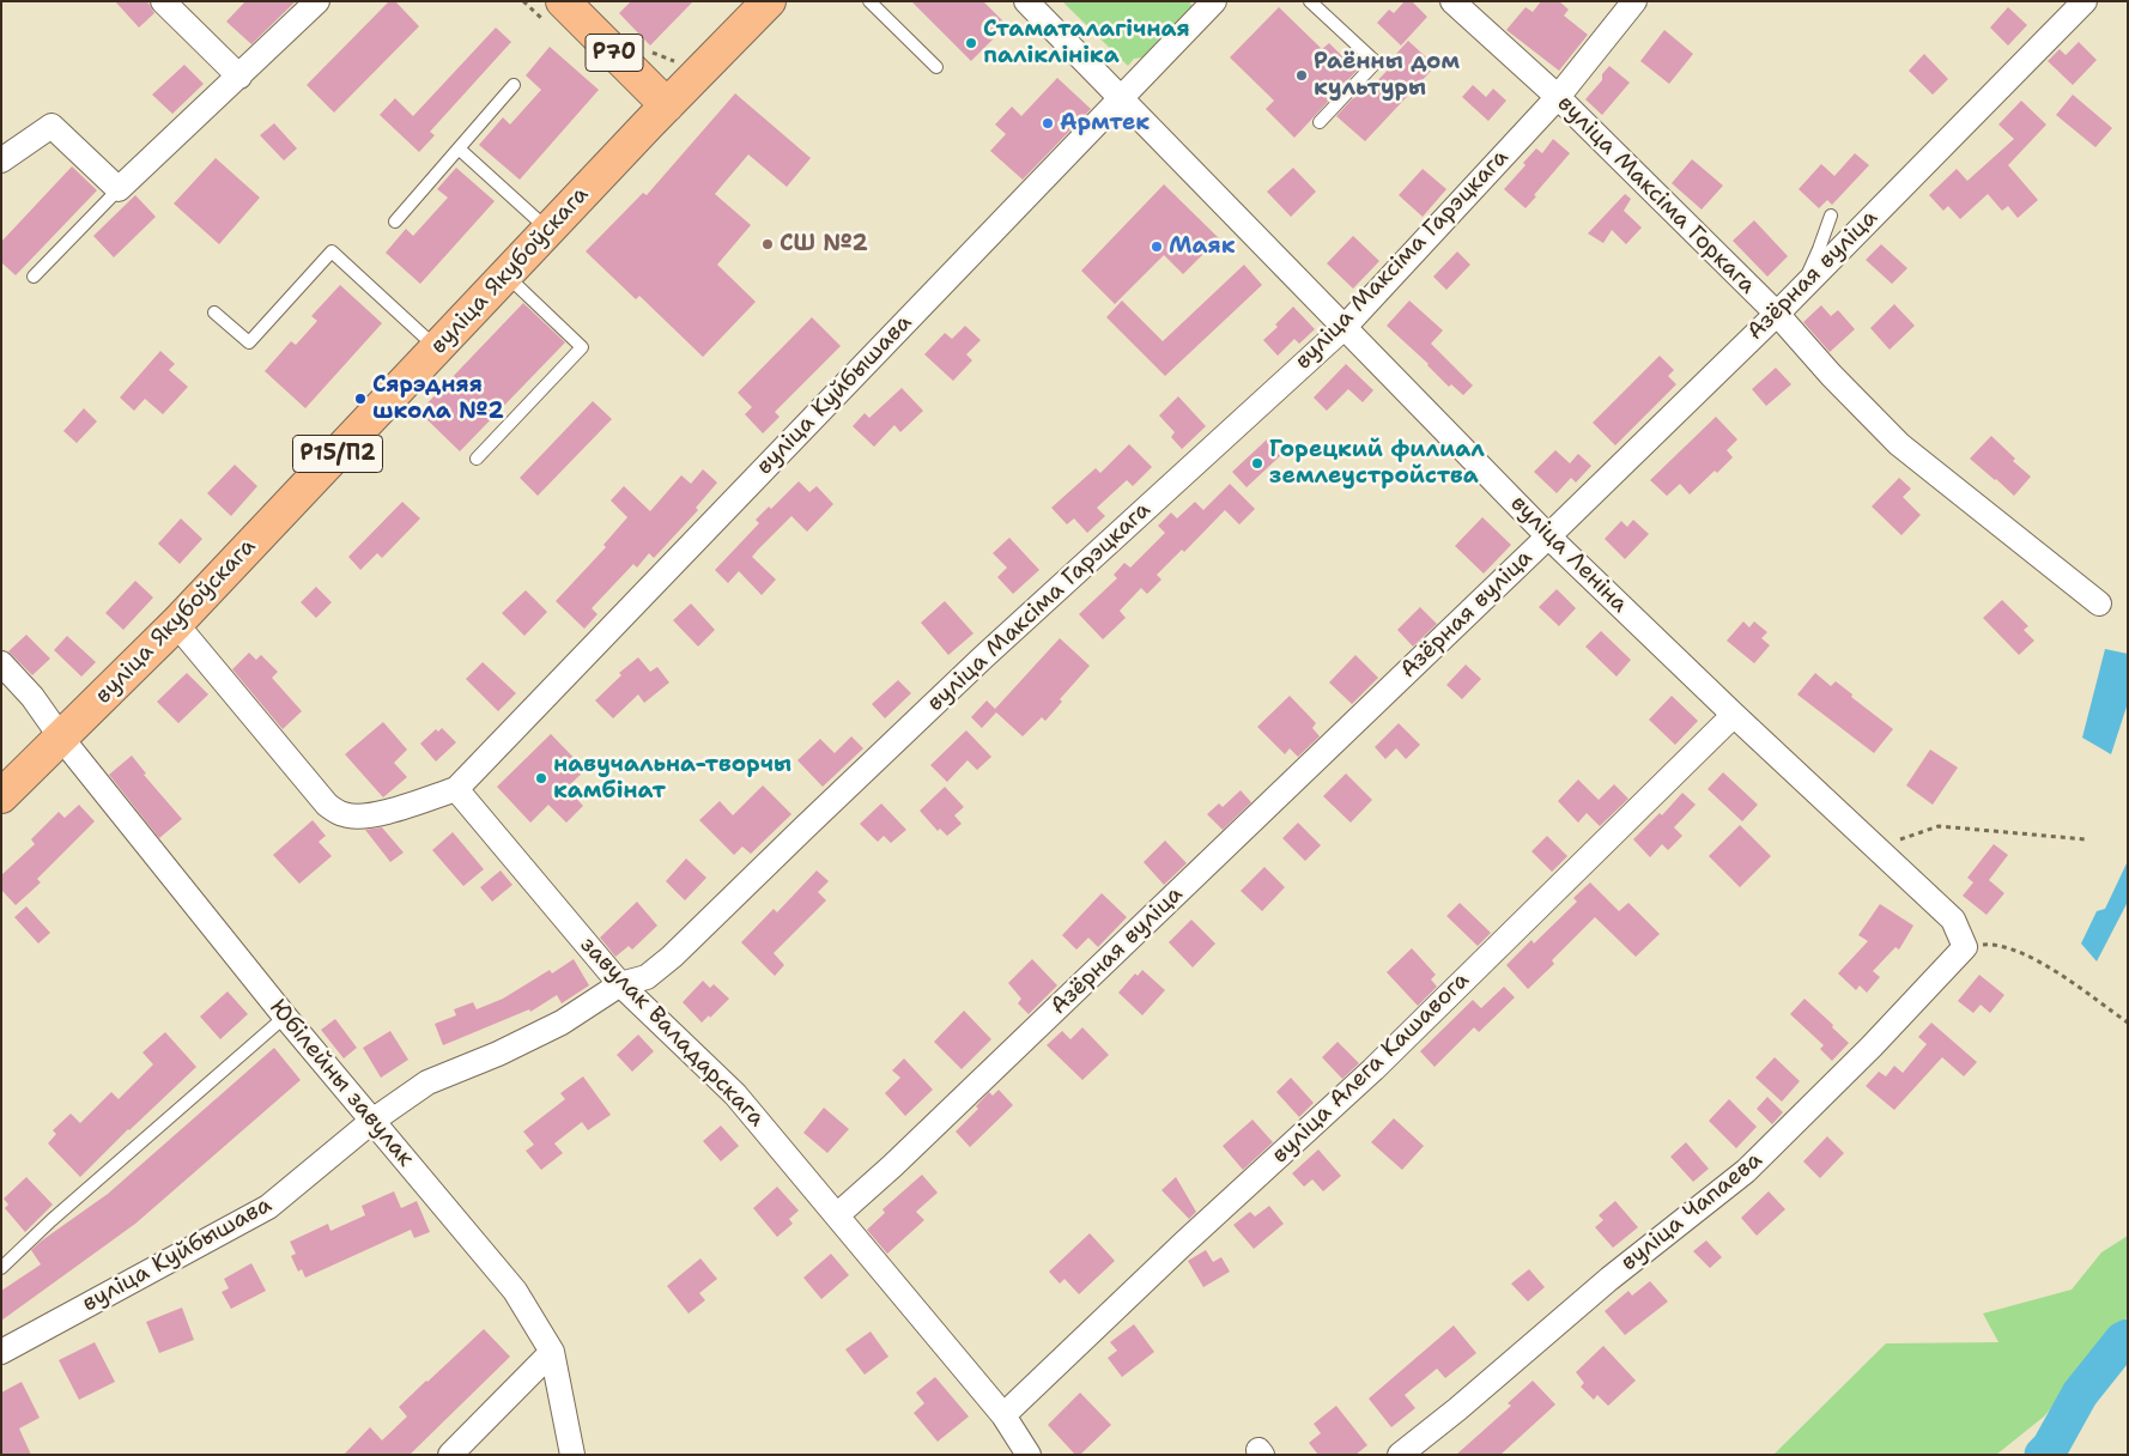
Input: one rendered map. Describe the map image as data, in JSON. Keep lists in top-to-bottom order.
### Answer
{
  "streets": {
    "main road": ["Р70", "вуліца Якубоўскага", "Р15/П2"],
    "street": [
      "вуліца Максіма Горкага",
      "вуліца Максіма Гарэцкага",
      "Азёрная вуліца",
      "вуліца Куйбышава",
      "вуліца Леніна",
      "завулак Валадарскага",
      "вуліца Алега Кашавога",
      "Юбілейны завулак",
      "вуліца Чапаева"
    ]
  },
  "crossings": [
    ["Р70", "вуліца Якубоўскага"],
    ["вуліца Максіма Горкага", "вуліца Максіма Гарэцкага"],
    ["вуліца Максіма Горкага", "Азёрная вуліца"],
    ["вуліца Максіма Гарэцкага", "вуліца Куйбышава"],
    ["вуліца Максіма Гарэцкага", "вуліца Леніна"],
    ["вуліца Максіма Гарэцкага", "завулак Валадарскага"],
    ["вуліца Максіма Гарэцкага", "Юбілейны завулак"],
    ["вуліца Якубоўскага", "Юбілейны завулак"],
    ["Азёрная вуліца", "вуліца Леніна"],
    ["Азёрная вуліца", "завулак Валадарскага"],
    ["вуліца Куйбышава", "вуліца Леніна"],
    ["вуліца Куйбышава", "завулак Валадарскага"],
    ["вуліца Куйбышава", "Юбілейны завулак"],
    ["вуліца Леніна", "вуліца Алега Кашавога"],
    ["вуліца Леніна", "вуліца Чапаева"],
    ["завулак Валадарскага", "вуліца Алега Кашавога"]
  ],
  "places": [
    "Стаматалагічная паліклініка",
    "Раённы дом культуры",
    "Армтек",
    "СШ №2",
    "Маяк",
    "Сярэдняя школа №2",
    "Горецкий филиал землеустройства",
    "навучальна-творчы камбінат"
  ]
}
